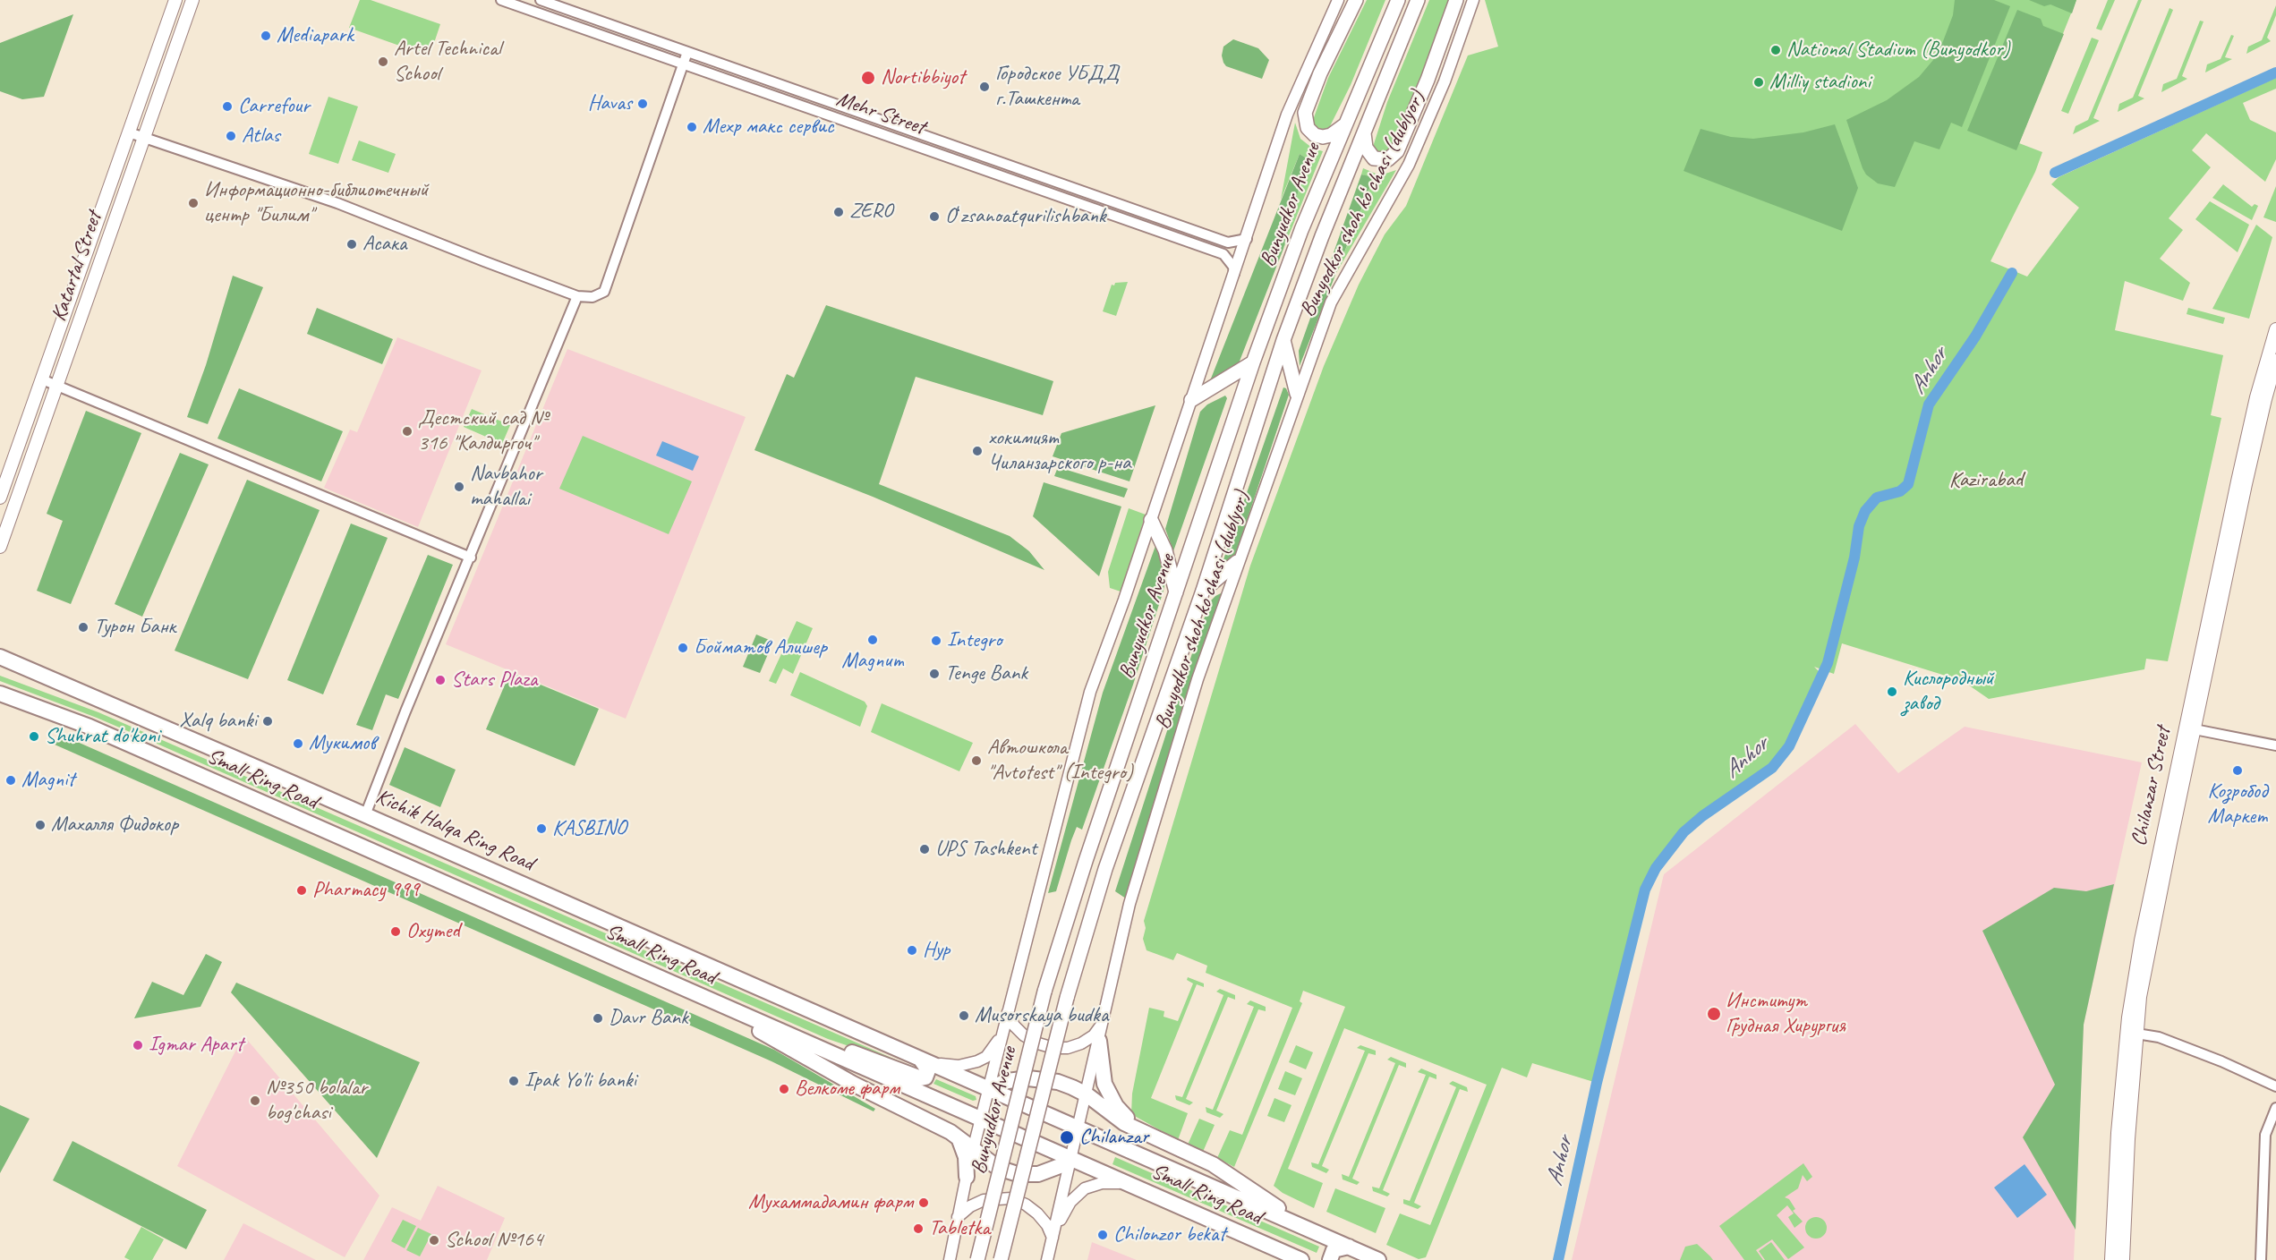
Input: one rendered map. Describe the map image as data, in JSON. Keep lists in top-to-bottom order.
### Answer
{
  "streets": {
    "highway": ["Small Ring Road", "Kichik Halqa Ring Road"],
    "main road": ["Bunyudkor Avenue", "Katartal Street", "Chilanzar Street"],
    "street": ["Mehr Street", "Bunyodkor shoh koʻchasi (dublyor)"]
  },
  "crossings": [
    ["Bunyodkor shoh koʻchasi (dublyor)", "Small Ring Road"],
    ["Small Ring Road", "Kichik Halqa Ring Road"]
  ],
  "water": ["Anhor"],
  "parks": ["Kazirabad"],
  "places": [
    "Mediapark",
    "National Stadium (Bunyodkor)",
    "Artel Technical School",
    "Nortibbiyot",
    "Milliy stadioni",
    "Городское УБДД г.Ташкента",
    "Havas",
    "Carrefour",
    "Мехр макс сервис",
    "Atlas",
    "Информационно-библиотечный центр \"Билим\"",
    "ZERO",
    "Oʻzsanoatqurilishbank",
    "Асака",
    "Дестский сад № 316 \"Калдиргоч\"",
    "хокимият Чиланзарского р-на",
    "Navbahor mahallai",
    "Турон Банк",
    "Magnum",
    "Integro",
    "Бойматов Алишер",
    "Tenge Bank",
    "Stars Plaza",
    "Кислородный завод",
    "Xalq banki",
    "Shuhrat do'koni",
    "Мукимов",
    "Автошкола \"Avtotest\" (Integro)",
    "Козробод Маркет",
    "Magnit",
    "Махалля Фидокор",
    "KASBINO",
    "UPS Tashkent",
    "Pharmacy 999",
    "Oxymed",
    "Нур",
    "Институт Грудная Хирургия",
    "Musorskaya budka",
    "Davr Bank",
    "Igmar Apart",
    "Ipak Yo'li banki",
    "Велкоме фарм",
    "№350 bolalar bog'chasi",
    "Chilanzar",
    "Мухаммадамин фарм",
    "Tabletka",
    "Chilonzor bekat",
    "School №164"
  ]
}
